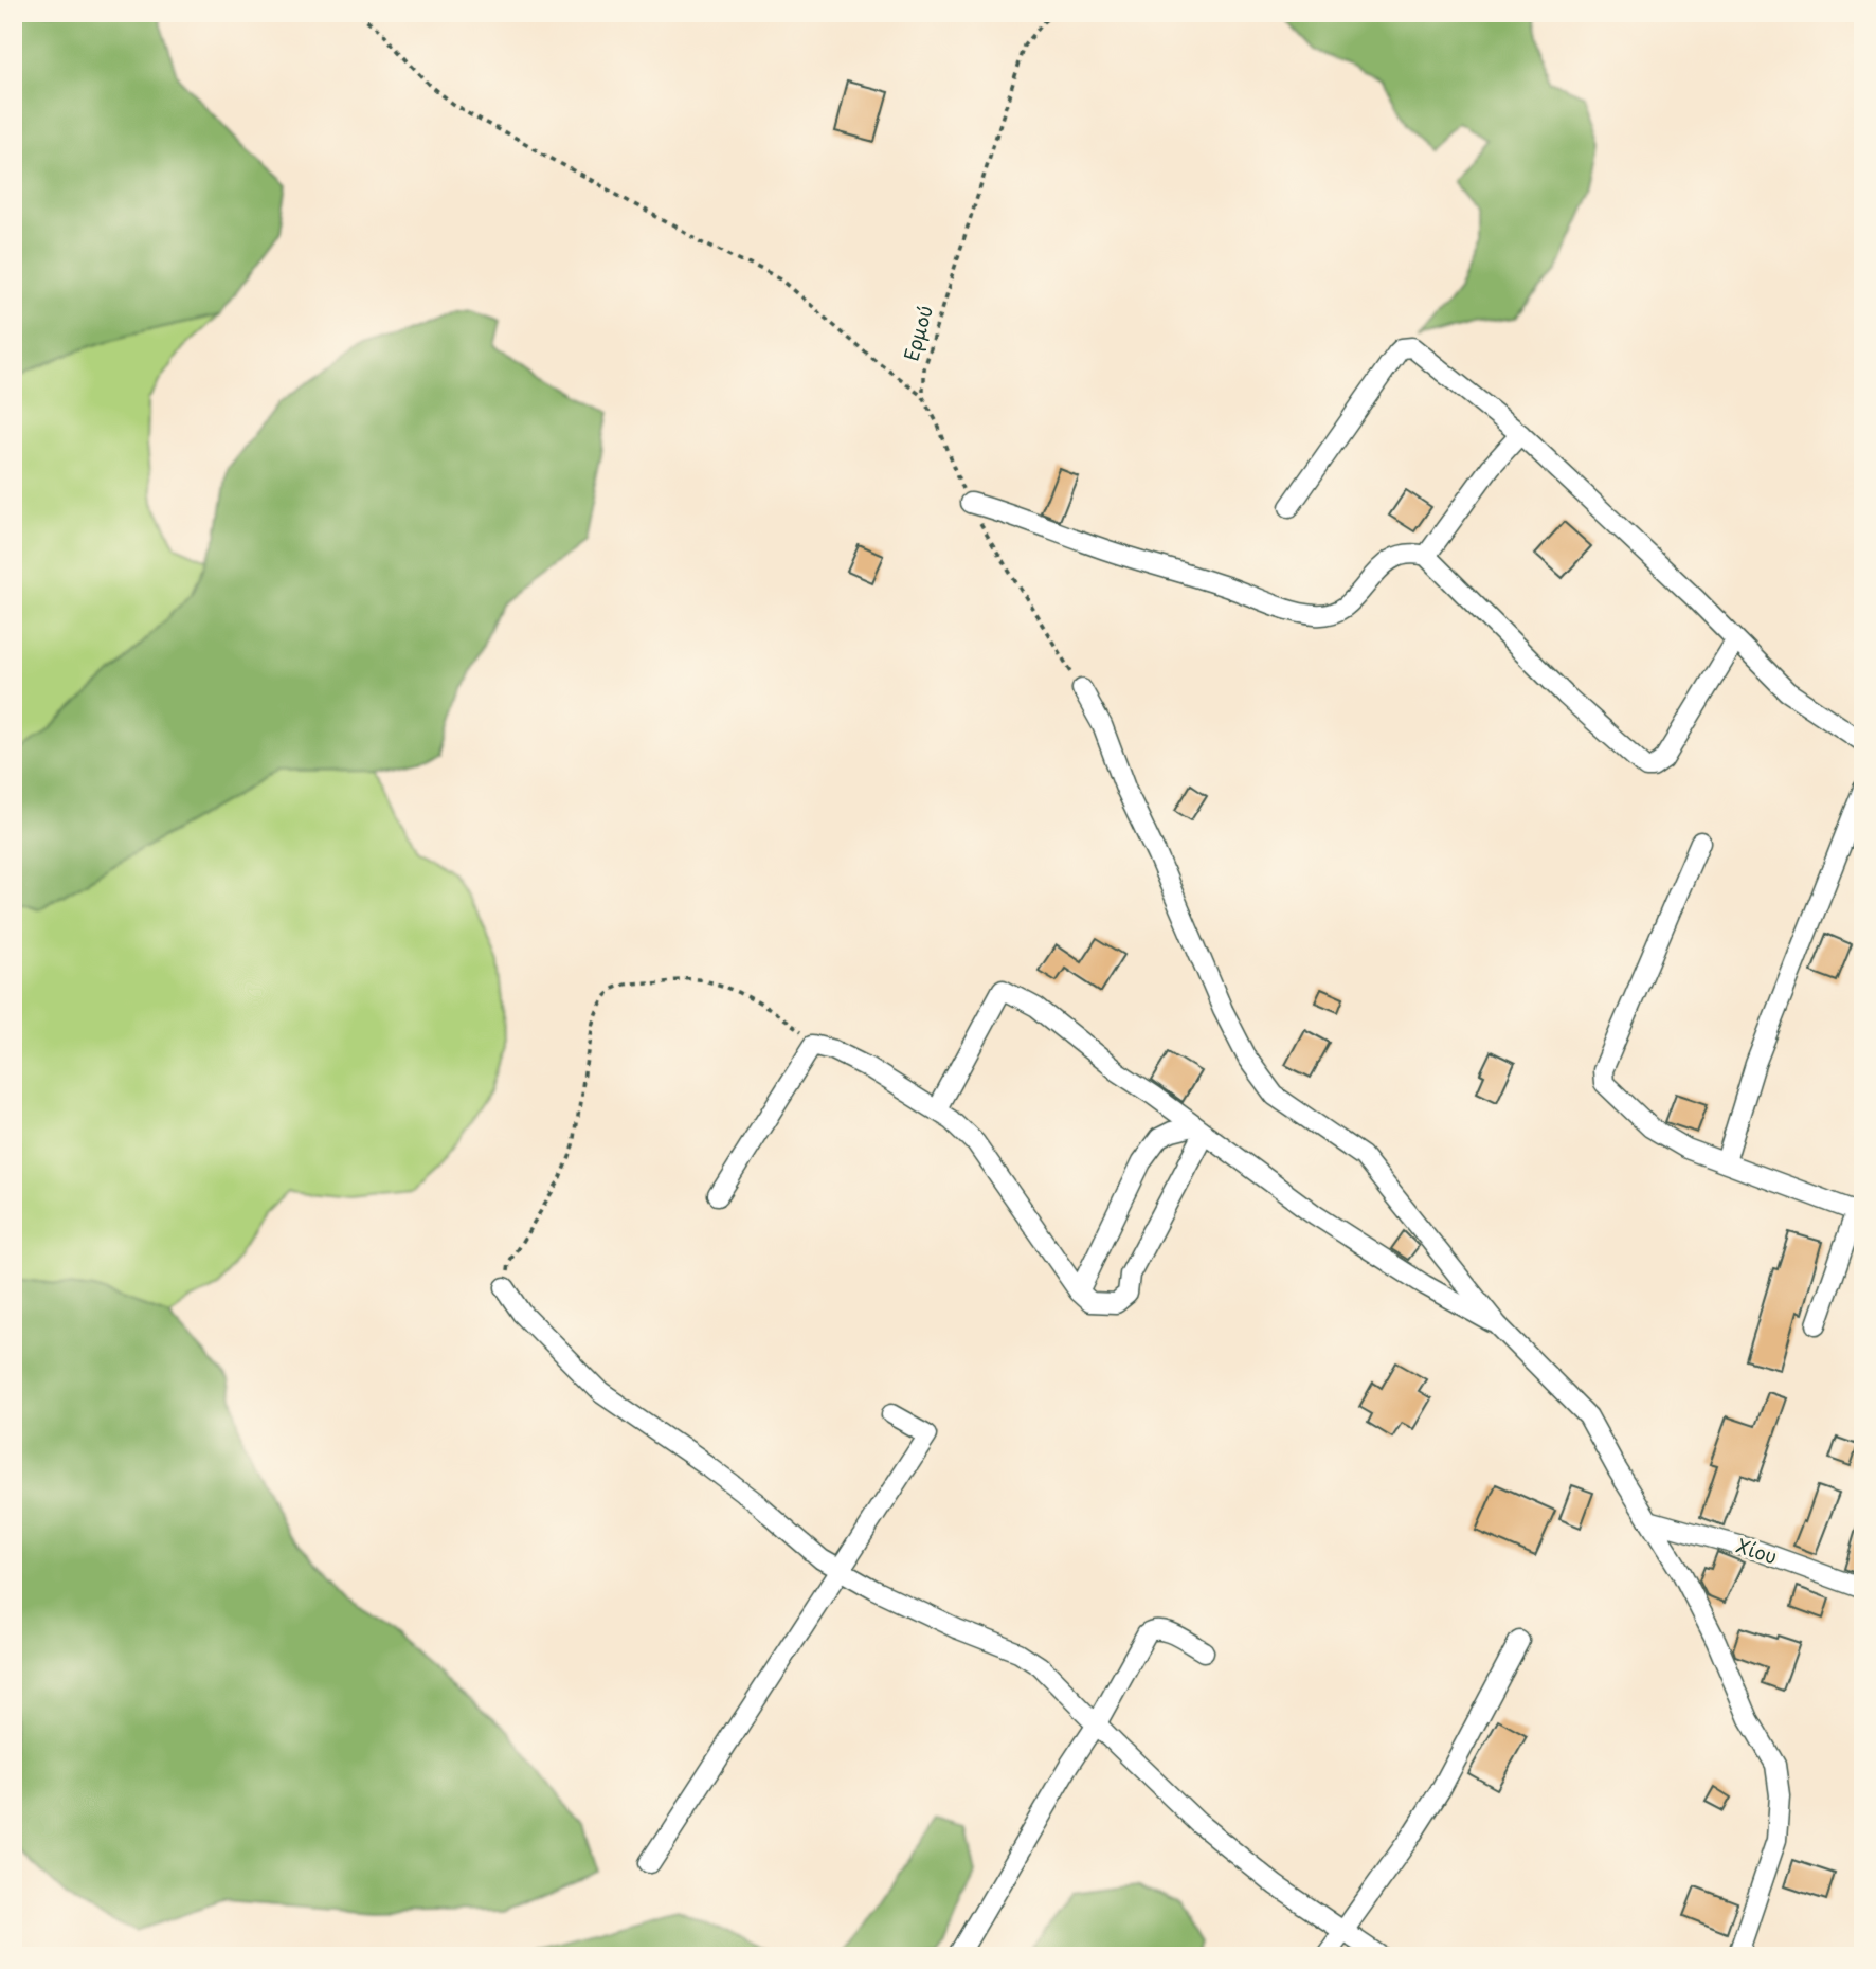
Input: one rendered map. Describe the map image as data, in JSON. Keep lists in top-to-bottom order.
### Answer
{
  "streets": {
    "street": ["Χίου"],
    "path": ["Ερμού"]
  }
}
